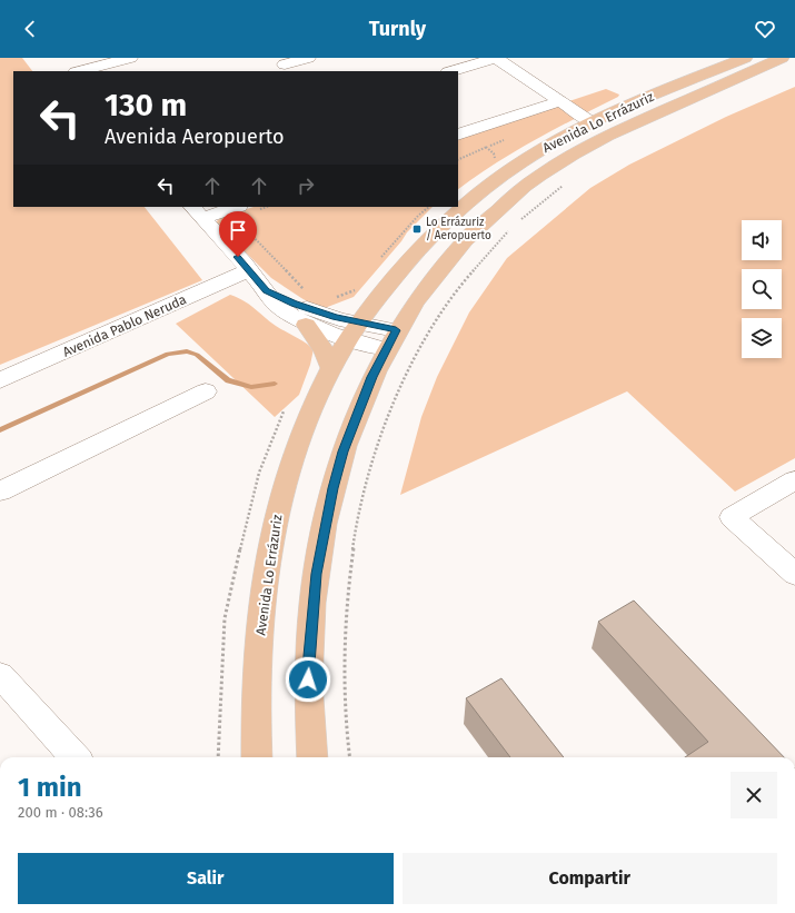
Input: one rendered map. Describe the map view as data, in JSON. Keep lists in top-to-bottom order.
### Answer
{
  "streets": {
    "main road": ["Avenida Lo Errázuriz"],
    "street": ["Avenida Pablo Neruda"]
  },
  "places": {
    "transit": ["Lo Errázuriz / Aeropuerto"]
  },
  "page": {
    "header": "Turnly",
    "turn": ["130 m", "Avenida Aeropuerto"],
    "heading": ["1 min", "200 m · 08:36"],
    "buttons": ["Salir", "Compartir"]
  }
}
